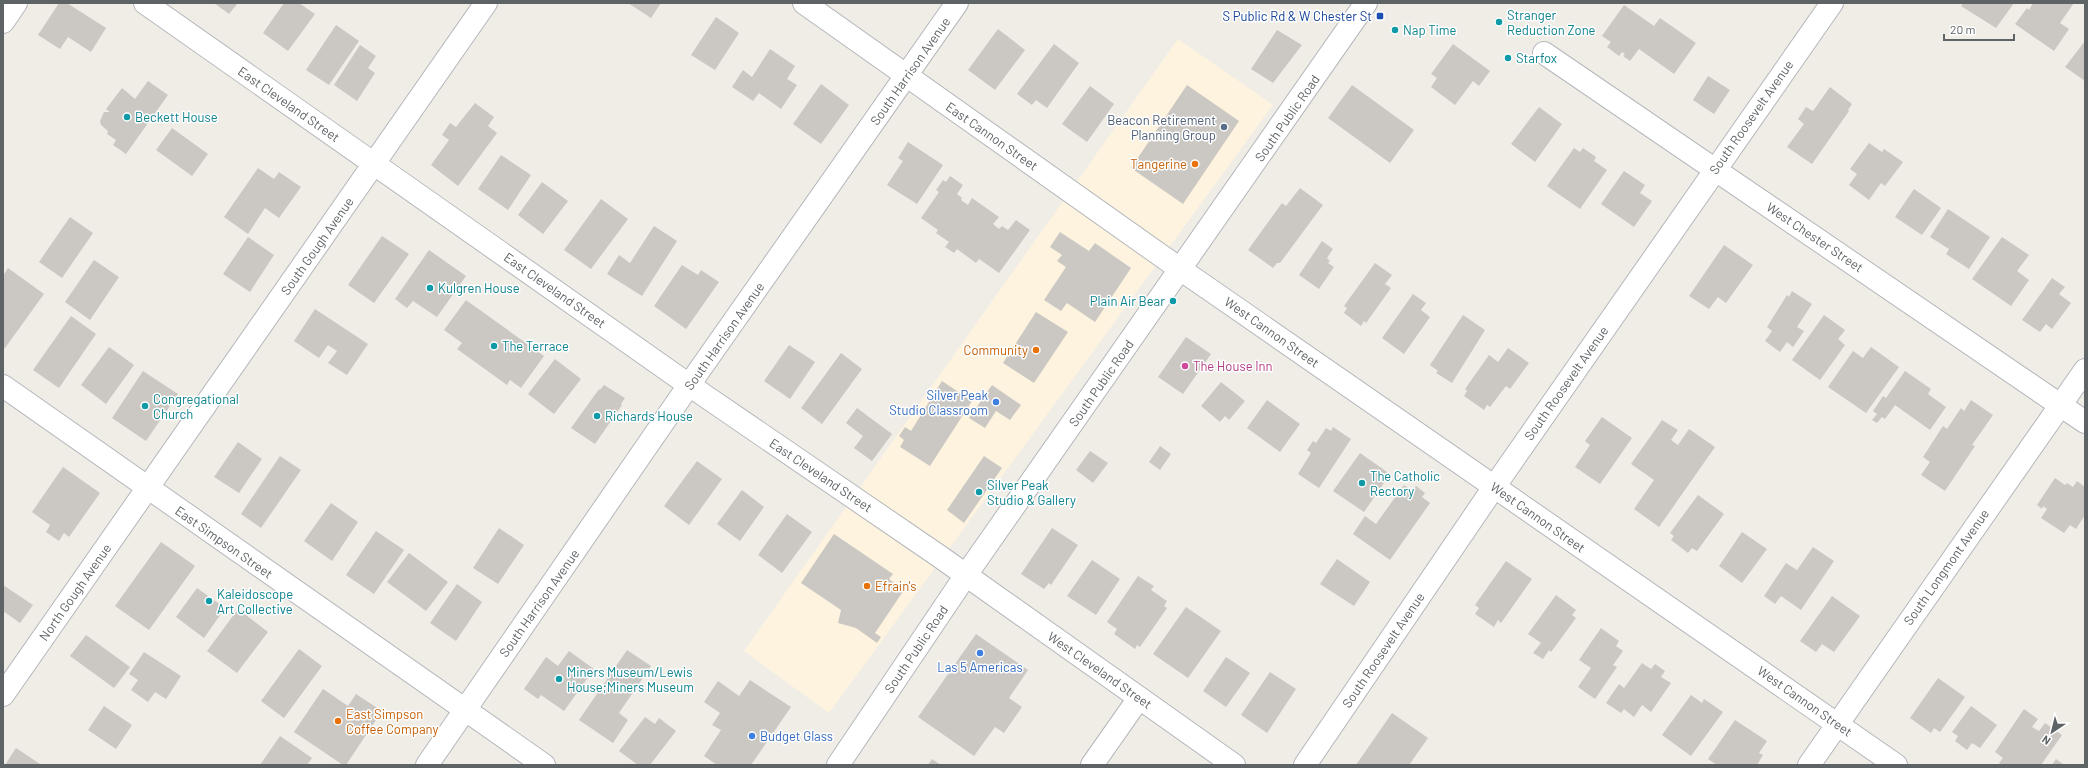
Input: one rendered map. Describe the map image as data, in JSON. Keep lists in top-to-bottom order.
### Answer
{
  "streets": {
    "street": [
      "South Harrison Avenue",
      "East Cleveland Street",
      "South Roosevelt Avenue",
      "South Public Road",
      "East Cannon Street",
      "West Chester Street",
      "South Gough Avenue",
      "West Cannon Street",
      "East Simpson Street",
      "South Longmont Avenue",
      "North Gough Avenue",
      "West Cleveland Street"
    ]
  },
  "crossings": [
    ["South Harrison Avenue", "East Cleveland Street"],
    ["South Harrison Avenue", "East Cannon Street"],
    ["South Harrison Avenue", "East Simpson Street"],
    ["East Cleveland Street", "South Public Road"],
    ["East Cleveland Street", "South Gough Avenue"],
    ["East Cleveland Street", "West Cleveland Street"],
    ["South Roosevelt Avenue", "West Chester Street"],
    ["South Roosevelt Avenue", "West Cannon Street"],
    ["South Public Road", "East Cannon Street"],
    ["South Public Road", "West Cannon Street"],
    ["South Public Road", "West Cleveland Street"],
    ["East Cannon Street", "West Cannon Street"],
    ["West Chester Street", "South Longmont Avenue"],
    ["South Gough Avenue", "East Simpson Street"],
    ["South Gough Avenue", "North Gough Avenue"],
    ["West Cannon Street", "South Longmont Avenue"],
    ["East Simpson Street", "North Gough Avenue"]
  ],
  "places": {
    "transit": ["S Public Rd & W Chester St"],
    "other": [
      "Stranger Reduction Zone",
      "Nap Time",
      "Starfox",
      "Beckett House",
      "Beacon Retirement Planning Group",
      "Tangerine",
      "Kulgren House",
      "Plain Air Bear",
      "The Terrace",
      "Community",
      "The House Inn",
      "Silver Peak Studio Classroom",
      "Congregational Church",
      "Richards House",
      "The Catholic Rectory",
      "Silver Peak Studio & Gallery",
      "Efrain's",
      "Kaleidoscope Art Collective",
      "Las 5 Americas",
      "Miners Museum/Lewis House;Miners Museum",
      "East Simpson Coffee Company",
      "Budget Glass"
    ]
  },
  "scale_bar": "20 m",
  "north": "bottom left"
}
